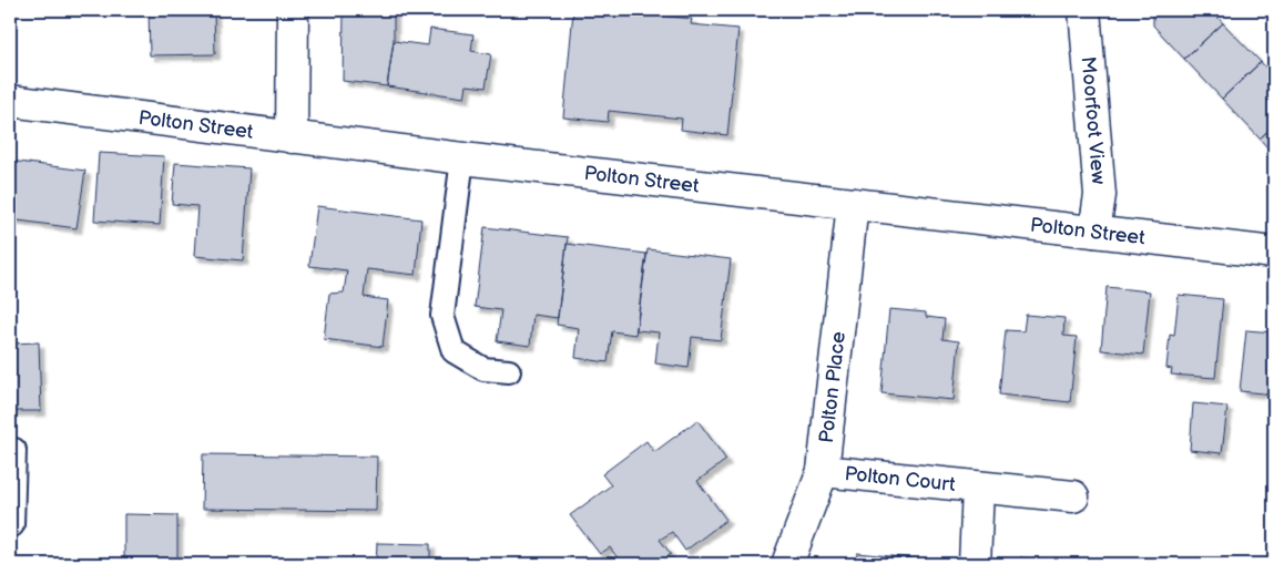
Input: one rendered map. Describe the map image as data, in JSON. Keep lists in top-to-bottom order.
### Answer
{
  "streets": {
    "main road": [
      "Moorfoot View",
      "Polton Street",
      "Polton Place",
      "Polton Court"
    ]
  },
  "crossings": [
    ["Moorfoot View", "Polton Street"],
    ["Polton Street", "Polton Place"],
    ["Polton Place", "Polton Court"]
  ]
}
